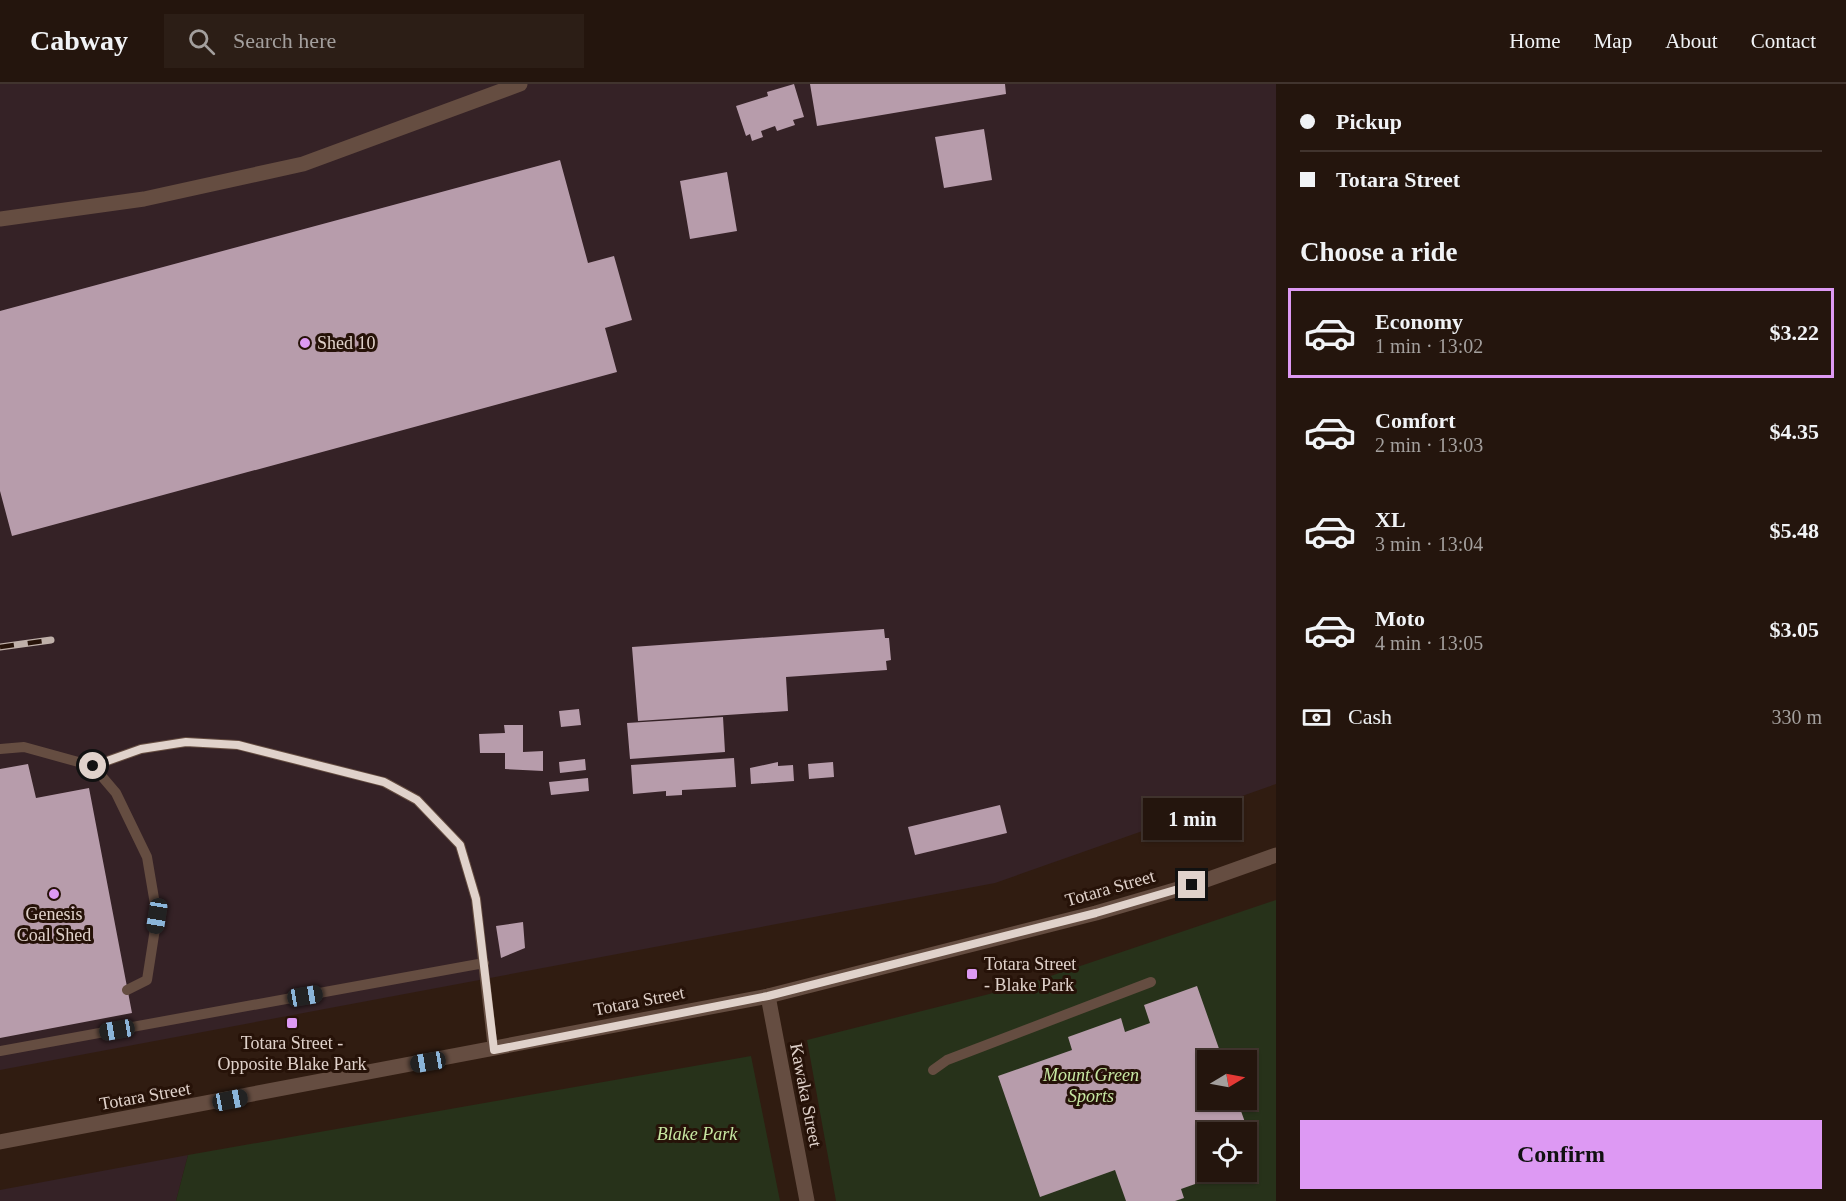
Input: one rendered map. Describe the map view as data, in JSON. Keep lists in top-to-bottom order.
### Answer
{
  "streets": {
    "main road": ["Totara Street", "Kawaka Street"]
  },
  "crossings": [
    ["Totara Street", "Kawaka Street"]
  ],
  "parks": ["Mount Green Sports", "Blake Park"],
  "places": {
    "other": ["Shed 10", "Genesis Coal Shed"],
    "transit": ["Totara Street - Blake Park", "Totara Street - Opposite Blake Park"]
  },
  "north": "right",
  "page": {
    "header": "Cabway",
    "search": "Search here",
    "nav": [
      "Home",
      "Map",
      "About",
      "Contact"
    ],
    "banner": ["Pickup", "Totara Street"],
    "heading": "Choose a ride",
    "list": [
      {
        "name": "Economy",
        "note": "1 min · 13:02",
        "value": "$3.22"
      },
      {
        "name": "Comfort",
        "note": "2 min · 13:03",
        "value": "$4.35"
      },
      {
        "name": "XL",
        "note": "3 min · 13:04",
        "value": "$5.48"
      },
      {
        "name": "Moto",
        "note": "4 min · 13:05",
        "value": "$3.05"
      }
    ],
    "pay": ["Cash", "330 m"],
    "bubble": "1 min",
    "buttons": "Confirm"
  }
}
